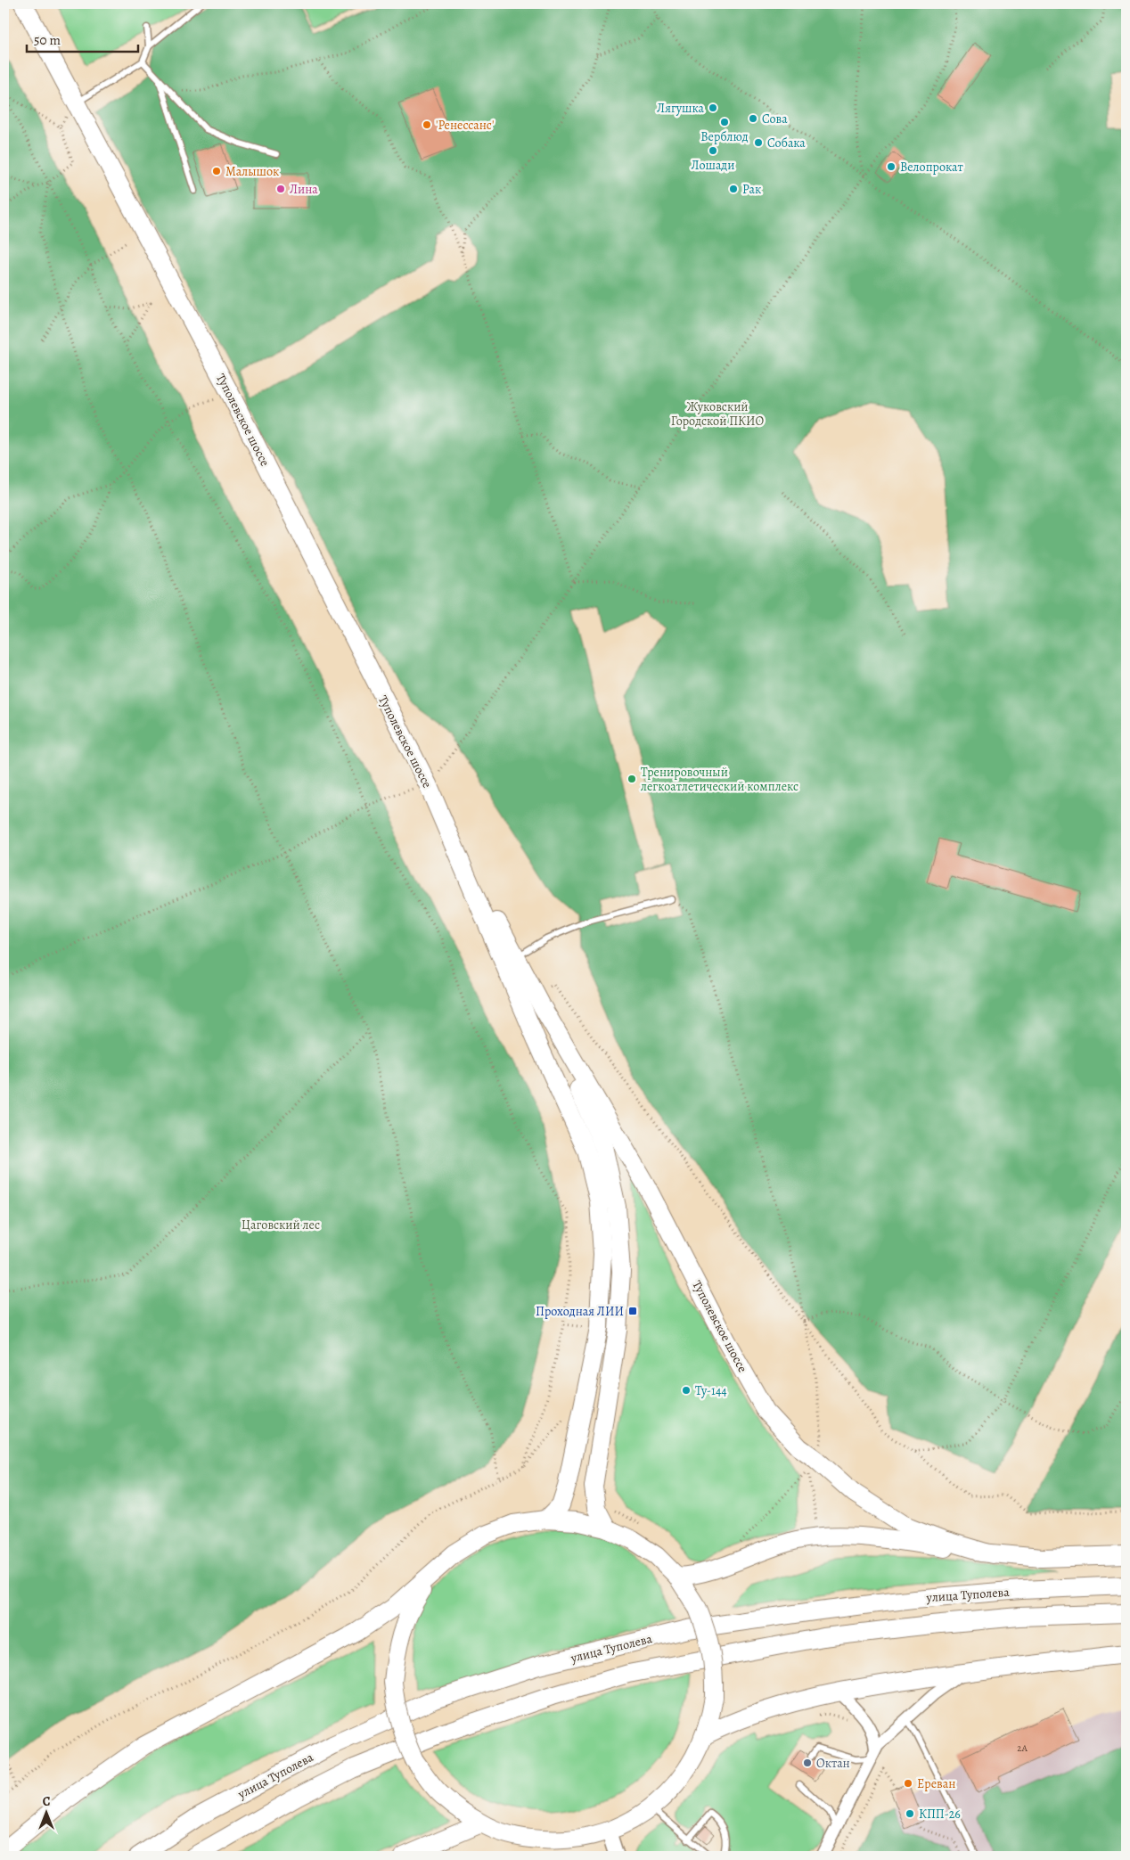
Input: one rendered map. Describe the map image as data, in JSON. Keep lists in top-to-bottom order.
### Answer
{
  "streets": {
    "main road": ["Туполевское шоссе", "улица Туполева"]
  },
  "parks": ["Жуковский Городской ПКИО", "Цаговский лес"],
  "places": {
    "other": [
      "Лягушка",
      "Сова",
      "Верблюд",
      "'Ренессанс'",
      "Собака",
      "Лошади",
      "Велопрокат",
      "Малышок",
      "Лина",
      "Рак",
      "Тренировочный легкоатлетический комплекс",
      "Ty-144",
      "Октан",
      "Ереван",
      "КПП-26"
    ],
    "transit": ["Проходная ЛИИ"]
  },
  "house_numbers": ["2А"],
  "scale_bar": "50 m",
  "north": "top"
}
